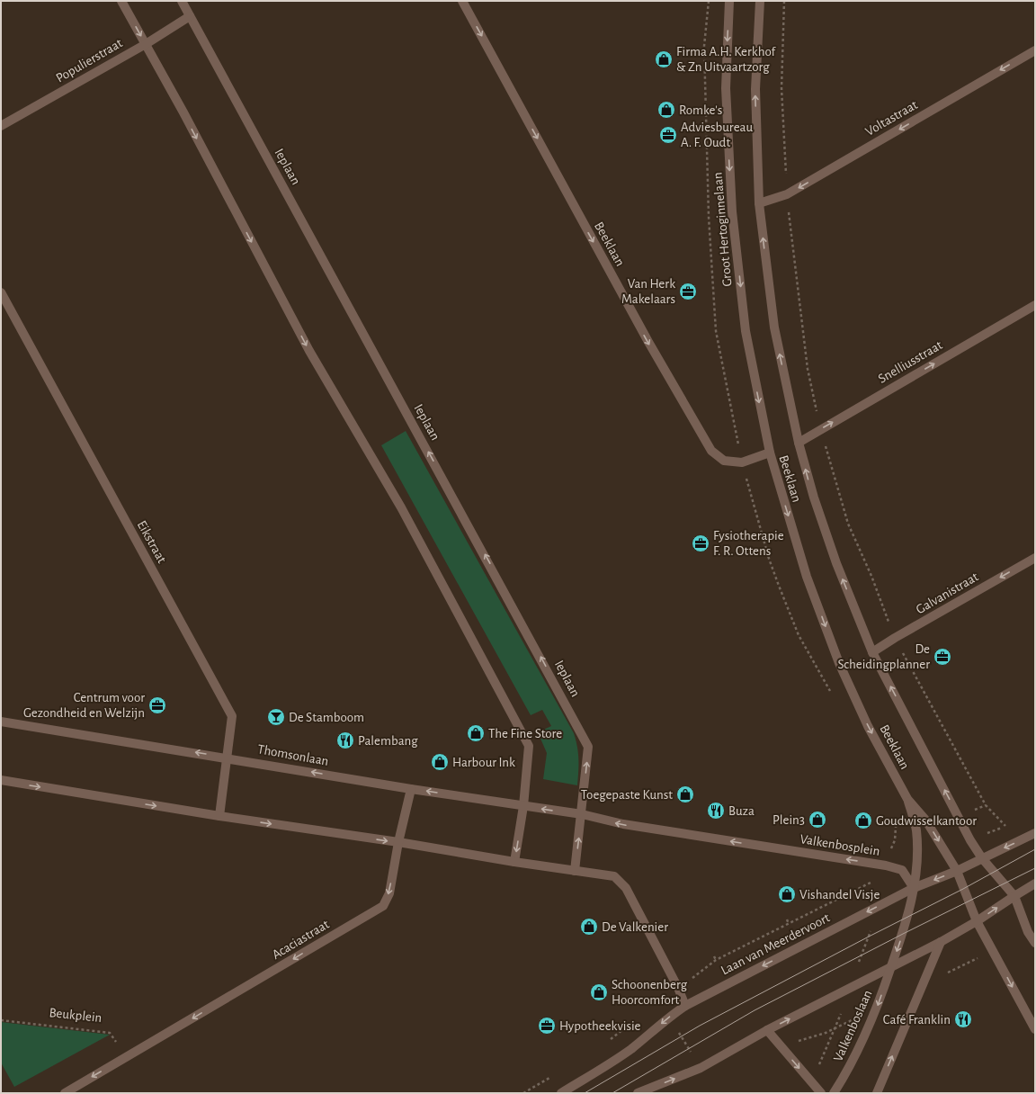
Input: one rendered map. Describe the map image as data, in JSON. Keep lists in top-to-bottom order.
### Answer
{
  "streets": {
    "street": [
      "Populierstraat",
      "Voltastraat",
      "Ieplaan",
      "Groot Hertoginnelaan",
      "Beeklaan",
      "Snelliusstraat",
      "Eikstraat",
      "Galvanistraat",
      "Thomsonlaan",
      "Valkenbosplein",
      "Acaciastraat",
      "Laan van Meerdervoort",
      "Valkenboslaan"
    ],
    "path": ["Beukplein"]
  },
  "crossings": [
    ["Populierstraat", "Ieplaan"],
    ["Ieplaan", "Thomsonlaan"],
    ["Ieplaan", "Valkenbosplein"],
    ["Groot Hertoginnelaan", "Beeklaan"],
    ["Beeklaan", "Snelliusstraat"],
    ["Beeklaan", "Galvanistraat"],
    ["Beeklaan", "Laan van Meerdervoort"],
    ["Eikstraat", "Thomsonlaan"],
    ["Thomsonlaan", "Valkenbosplein"],
    ["Thomsonlaan", "Acaciastraat"],
    ["Valkenbosplein", "Laan van Meerdervoort"],
    ["Acaciastraat", "Beukplein"]
  ],
  "one_way": [
    "Voltastraat",
    "Snelliusstraat",
    "Galvanistraat",
    "Valkenbosplein",
    "Acaciastraat"
  ],
  "places": {
    "shop": [
      "Firma A.H. Kerkhof & Zn Uitvaartzorg",
      "Romke's",
      "The Fine Store",
      "Harbour Ink",
      "Toegepaste Kunst",
      "Plein3",
      "Goudwisselkantoor",
      "Vishandel Visje",
      "De Valkenier",
      "Schoonenberg Hoorcomfort"
    ],
    "office": [
      "Adviesbureau A. F. Oudt",
      "Van Herk Makelaars",
      "Fysiotherapie F. R. Ottens",
      "De Scheidingplanner",
      "Centrum voor Gezondheid en Welzijn",
      "Hypotheekvisie"
    ],
    "bar": ["De Stamboom"],
    "restaurant": ["Palembang", "Buza", "Café Franklin"]
  }
}
